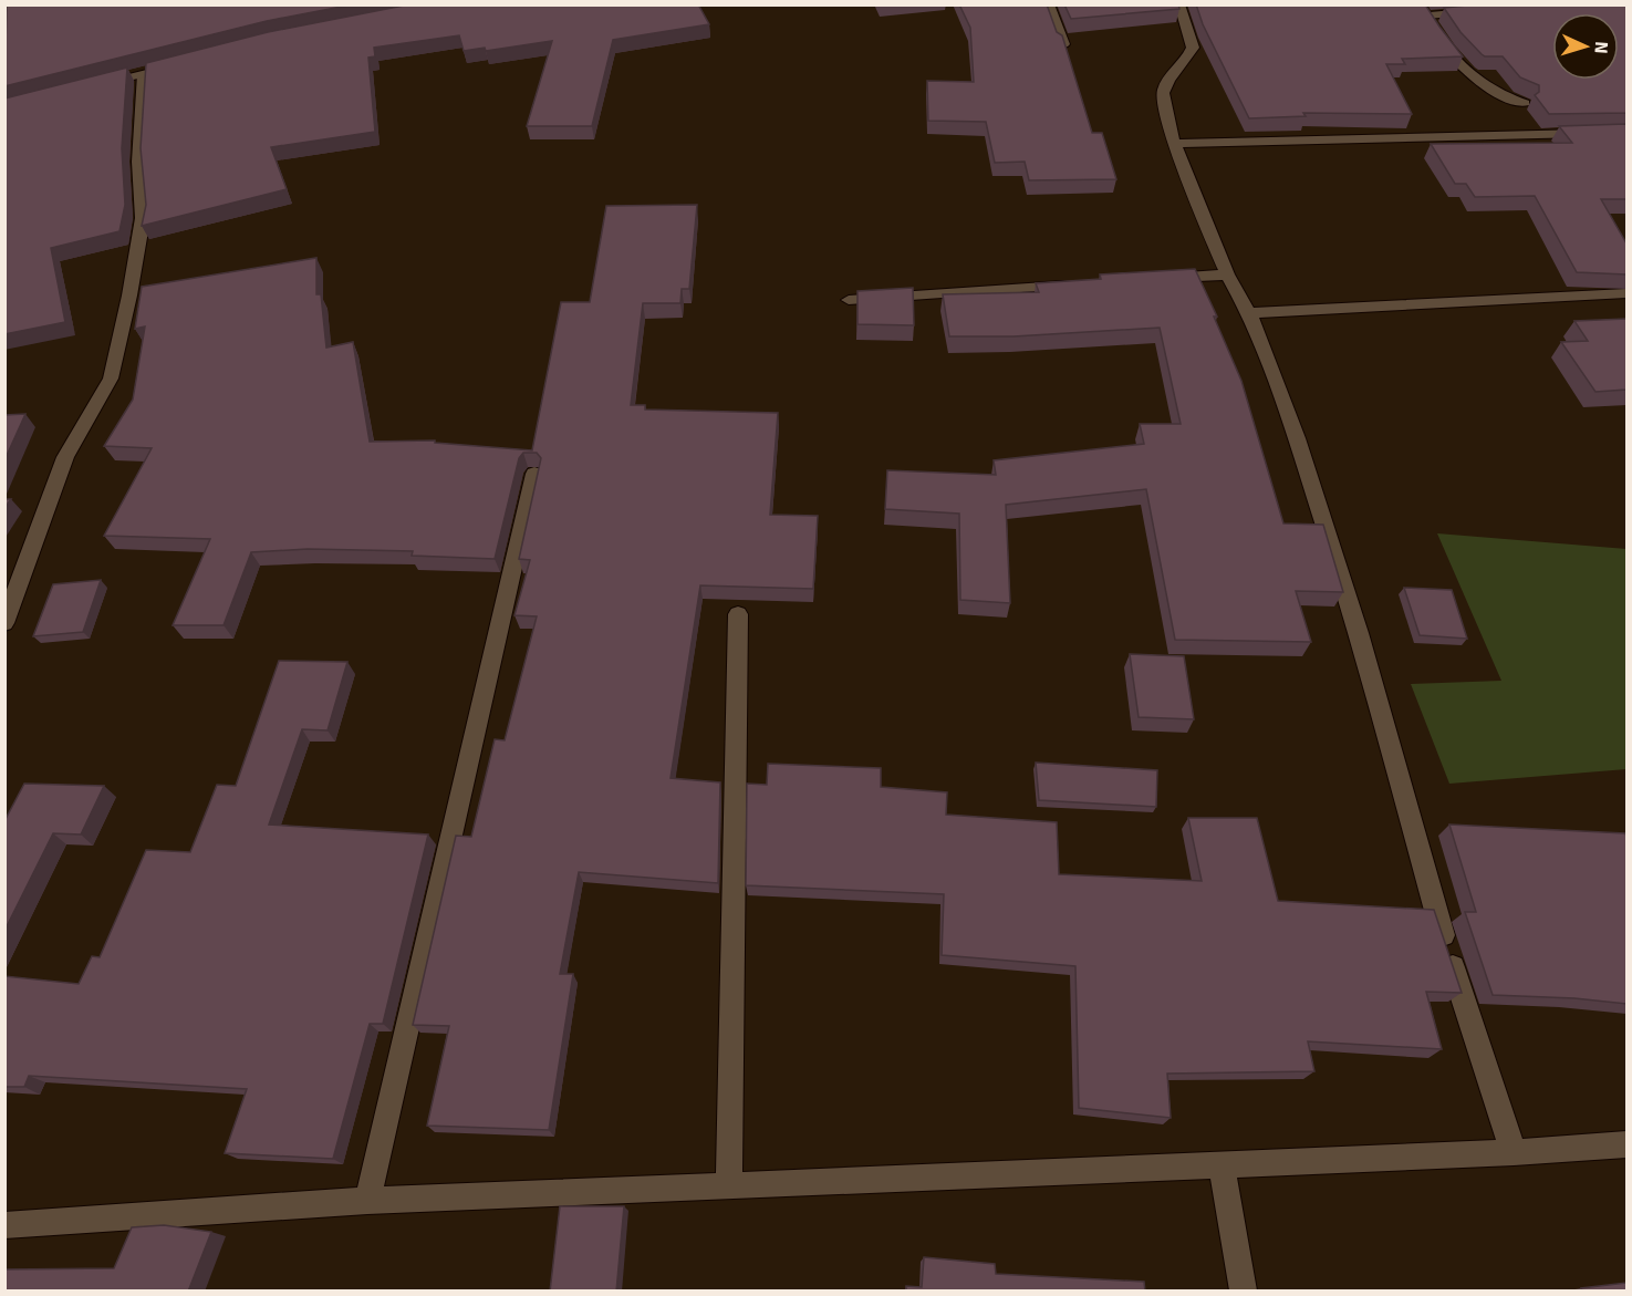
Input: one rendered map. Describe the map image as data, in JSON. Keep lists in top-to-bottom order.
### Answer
{
  "north": "right"
}
